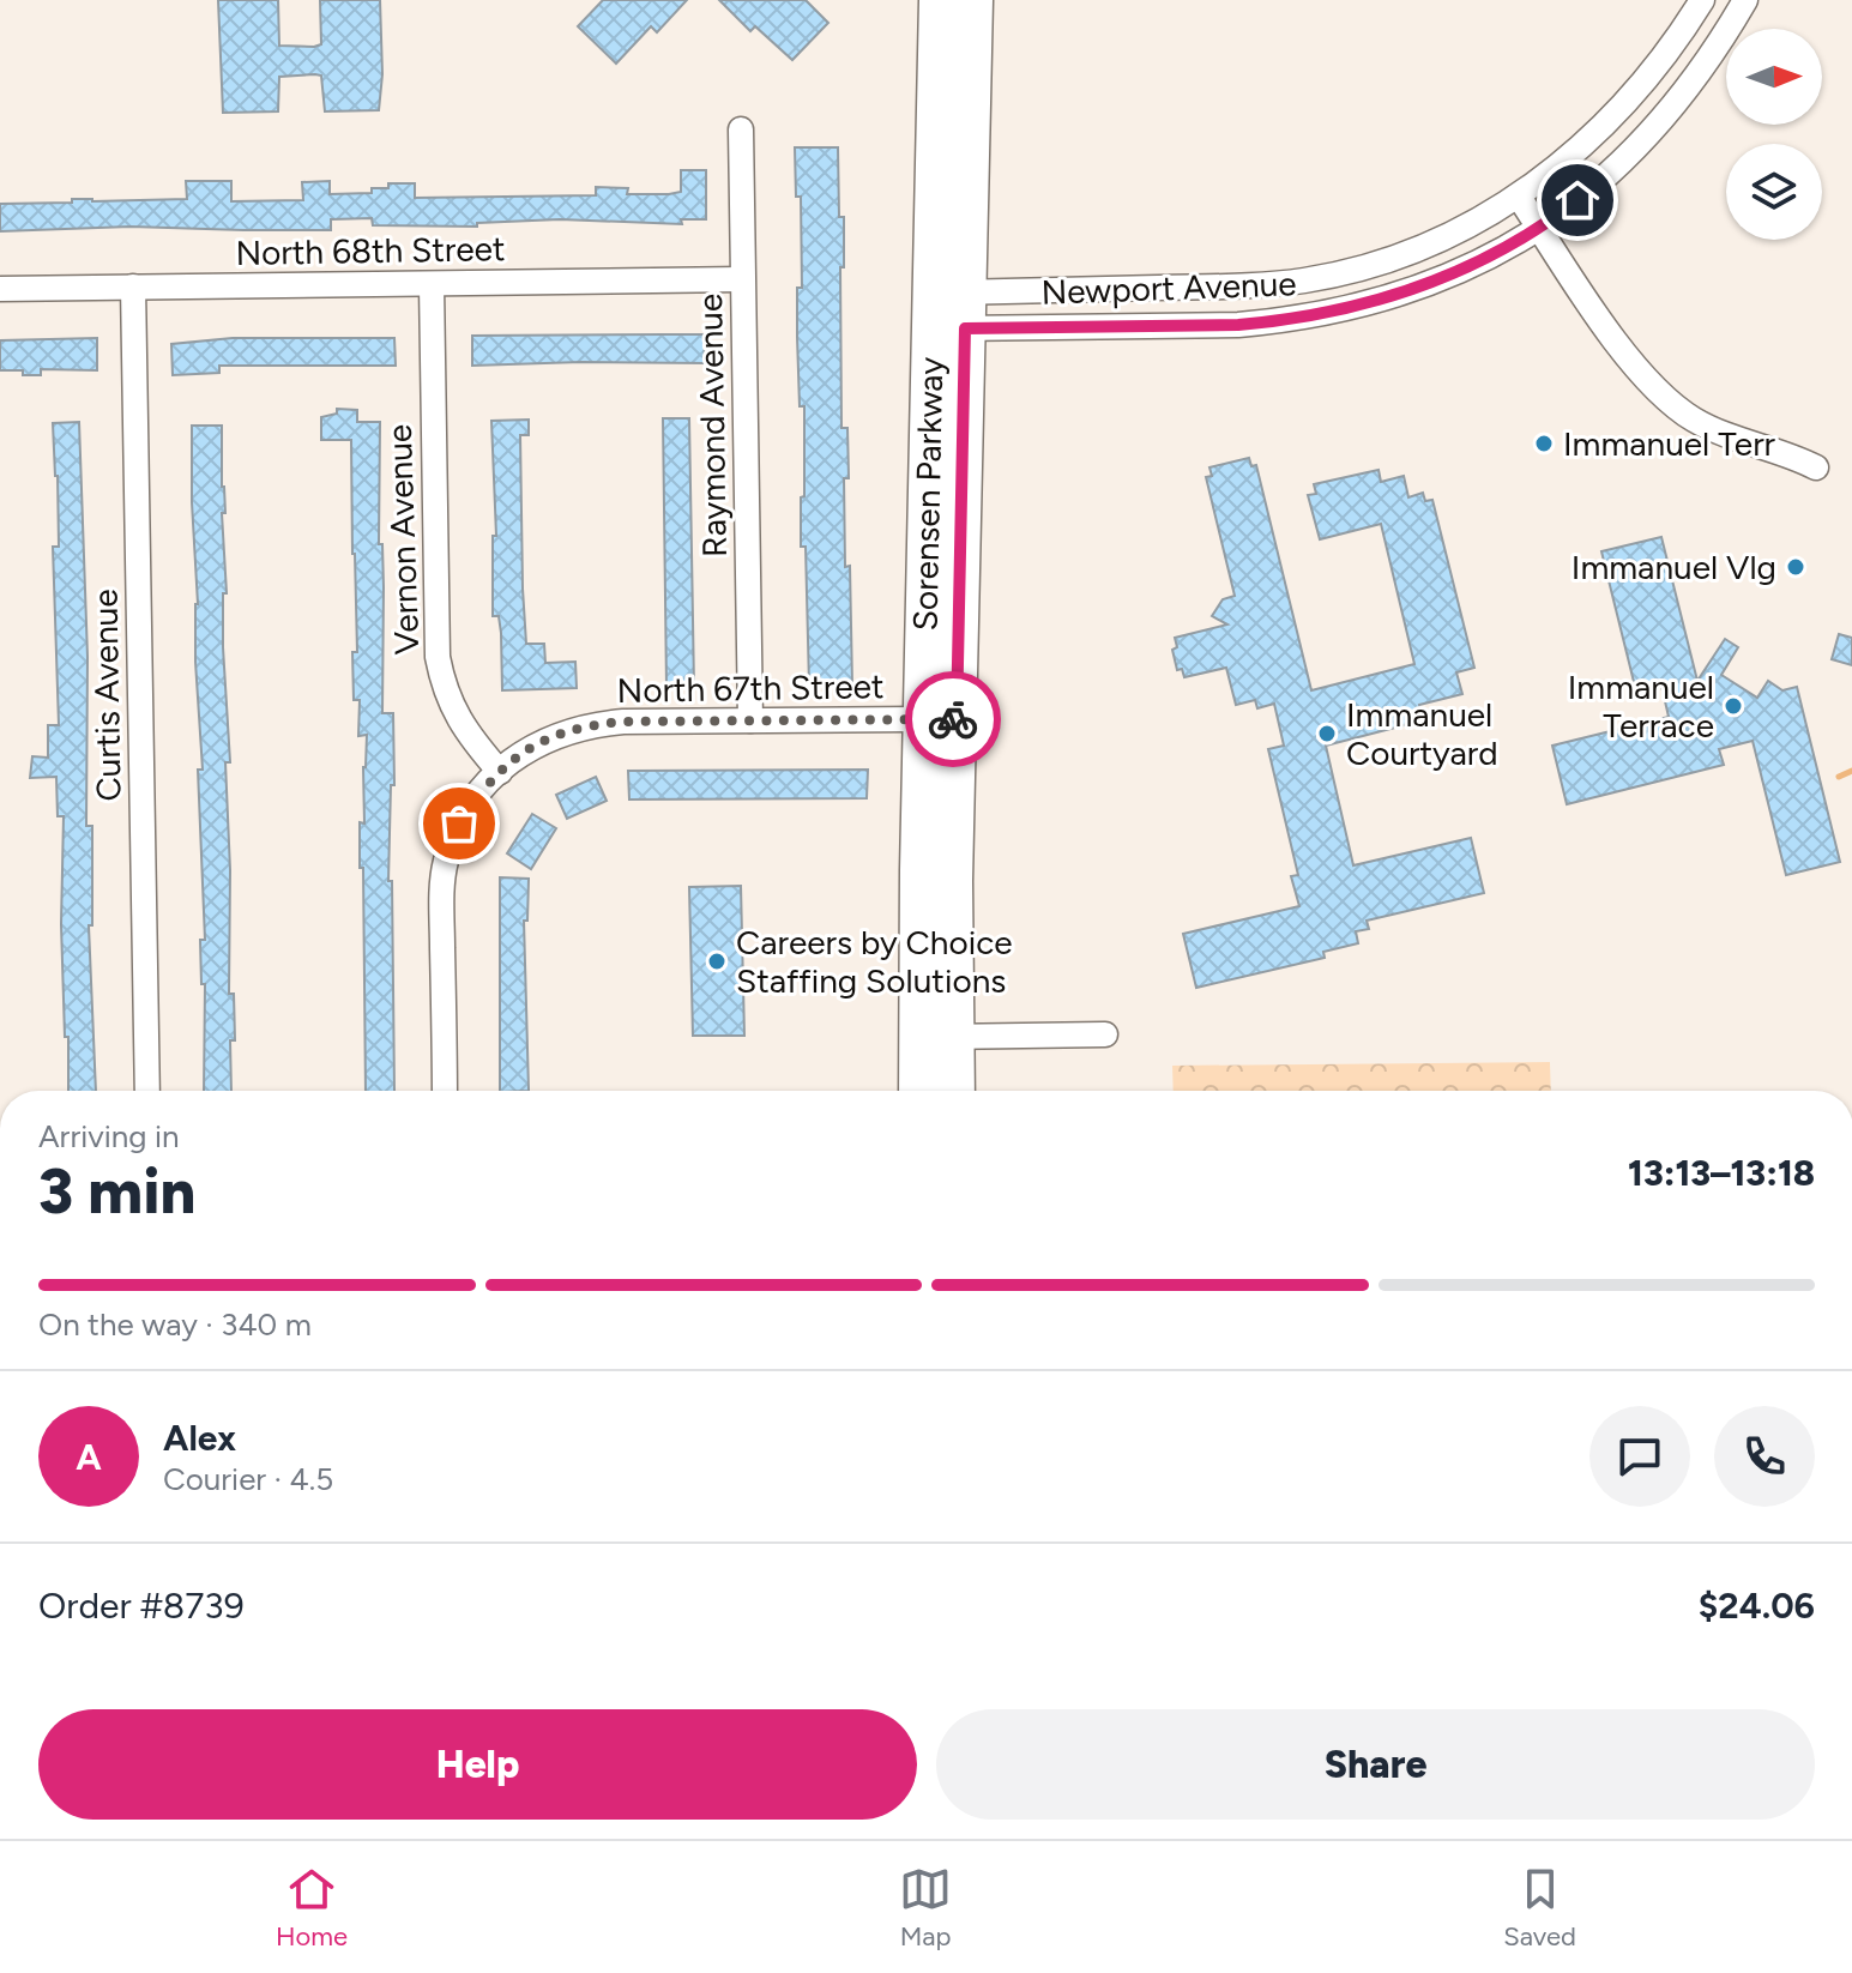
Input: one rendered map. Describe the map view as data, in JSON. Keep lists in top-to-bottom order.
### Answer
{
  "streets": {
    "main road": ["Sorensen Parkway"],
    "street": [
      "North 68th Street",
      "Newport Avenue",
      "Raymond Avenue",
      "Vernon Avenue",
      "North 67th Street",
      "Curtis Avenue"
    ]
  },
  "crossings": [
    ["North 68th Street", "Raymond Avenue"],
    ["North 68th Street", "Vernon Avenue"],
    ["North 68th Street", "Curtis Avenue"],
    ["Newport Avenue", "Sorensen Parkway"],
    ["Raymond Avenue", "North 67th Street"],
    ["Sorensen Parkway", "North 67th Street"],
    ["Vernon Avenue", "North 67th Street"]
  ],
  "places": [
    "Immanuel Terr",
    "Immanuel Vlg",
    "Immanuel Terrace",
    "Immanuel Courtyard",
    "Careers by Choice Staffing Solutions"
  ],
  "north": "right",
  "page": {
    "heading": ["3 min", "Arriving in", "13:13–13:18"],
    "panel": [
      "Alex",
      "Courier · 4.5",
      "Order #8739",
      "$24.06"
    ],
    "bar": "On the way · 340 m",
    "round": "A",
    "buttons": ["Help", "Share"],
    "tabs": ["Home", "Map", "Saved"]
  }
}
